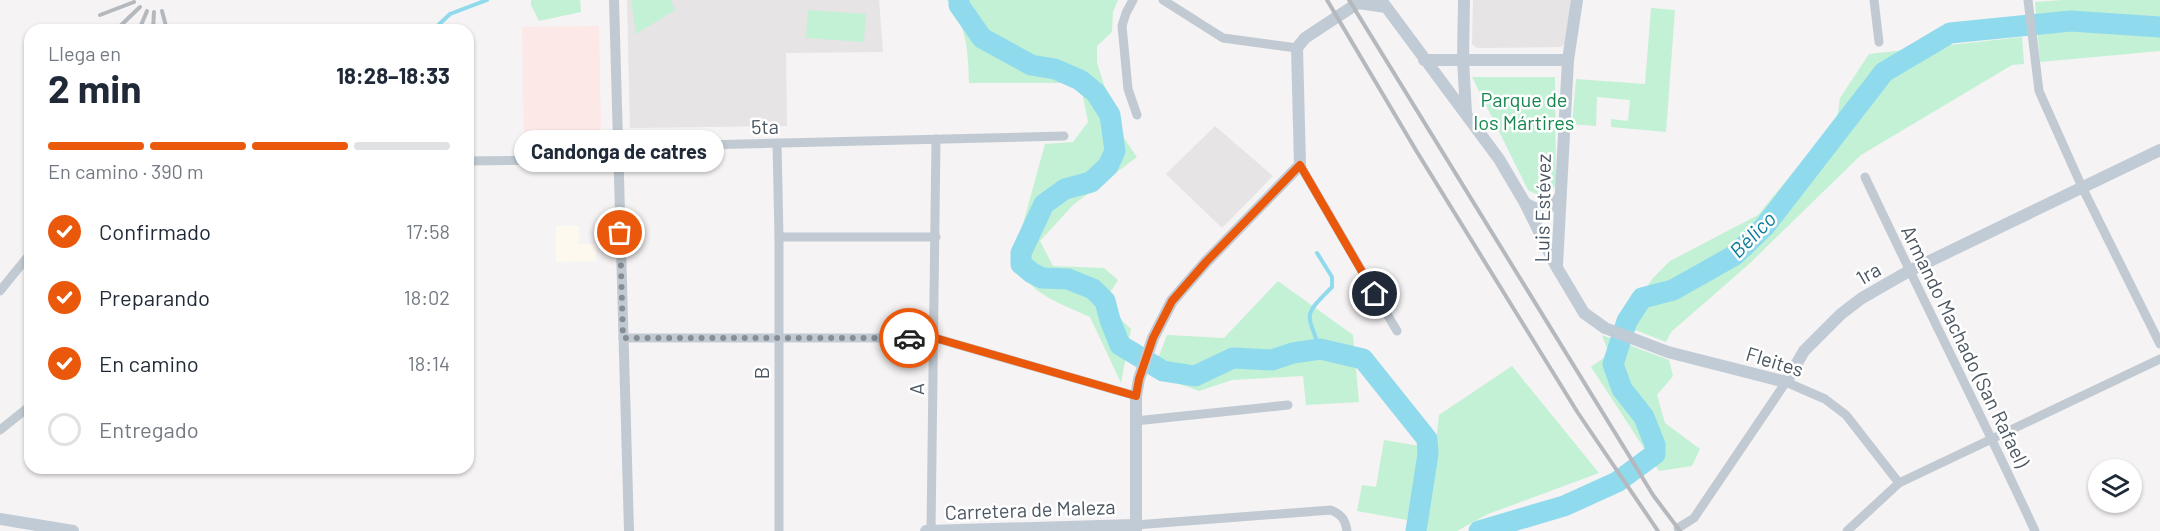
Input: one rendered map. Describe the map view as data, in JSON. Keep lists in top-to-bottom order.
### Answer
{
  "streets": {
    "main road": [
      "Luis Estévez",
      "1ra",
      "Fleites",
      "Carretera de Maleza"
    ],
    "street": [
      "5ta",
      "Armando Machado (San Rafael)",
      "B",
      "A"
    ]
  },
  "crossings": [
    ["5ta", "B"],
    ["5ta", "A"],
    ["Luis Estévez", "Fleites"],
    ["1ra", "Armando Machado (San Rafael)"],
    ["1ra", "Fleites"],
    ["A", "Carretera de Maleza"]
  ],
  "water": ["Bélico"],
  "parks": ["Parque de los Mártires"],
  "places": ["Candonga de catres"],
  "page": {
    "heading": ["2 min", "Llega en", "18:28–18:33"],
    "bar": "En camino · 390 m",
    "bubble": "Candonga de catres",
    "list": [
      ["Confirmado", "17:58"],
      ["Preparando", "18:02"],
      ["En camino", "18:14"],
      "Entregado"
    ]
  }
}
